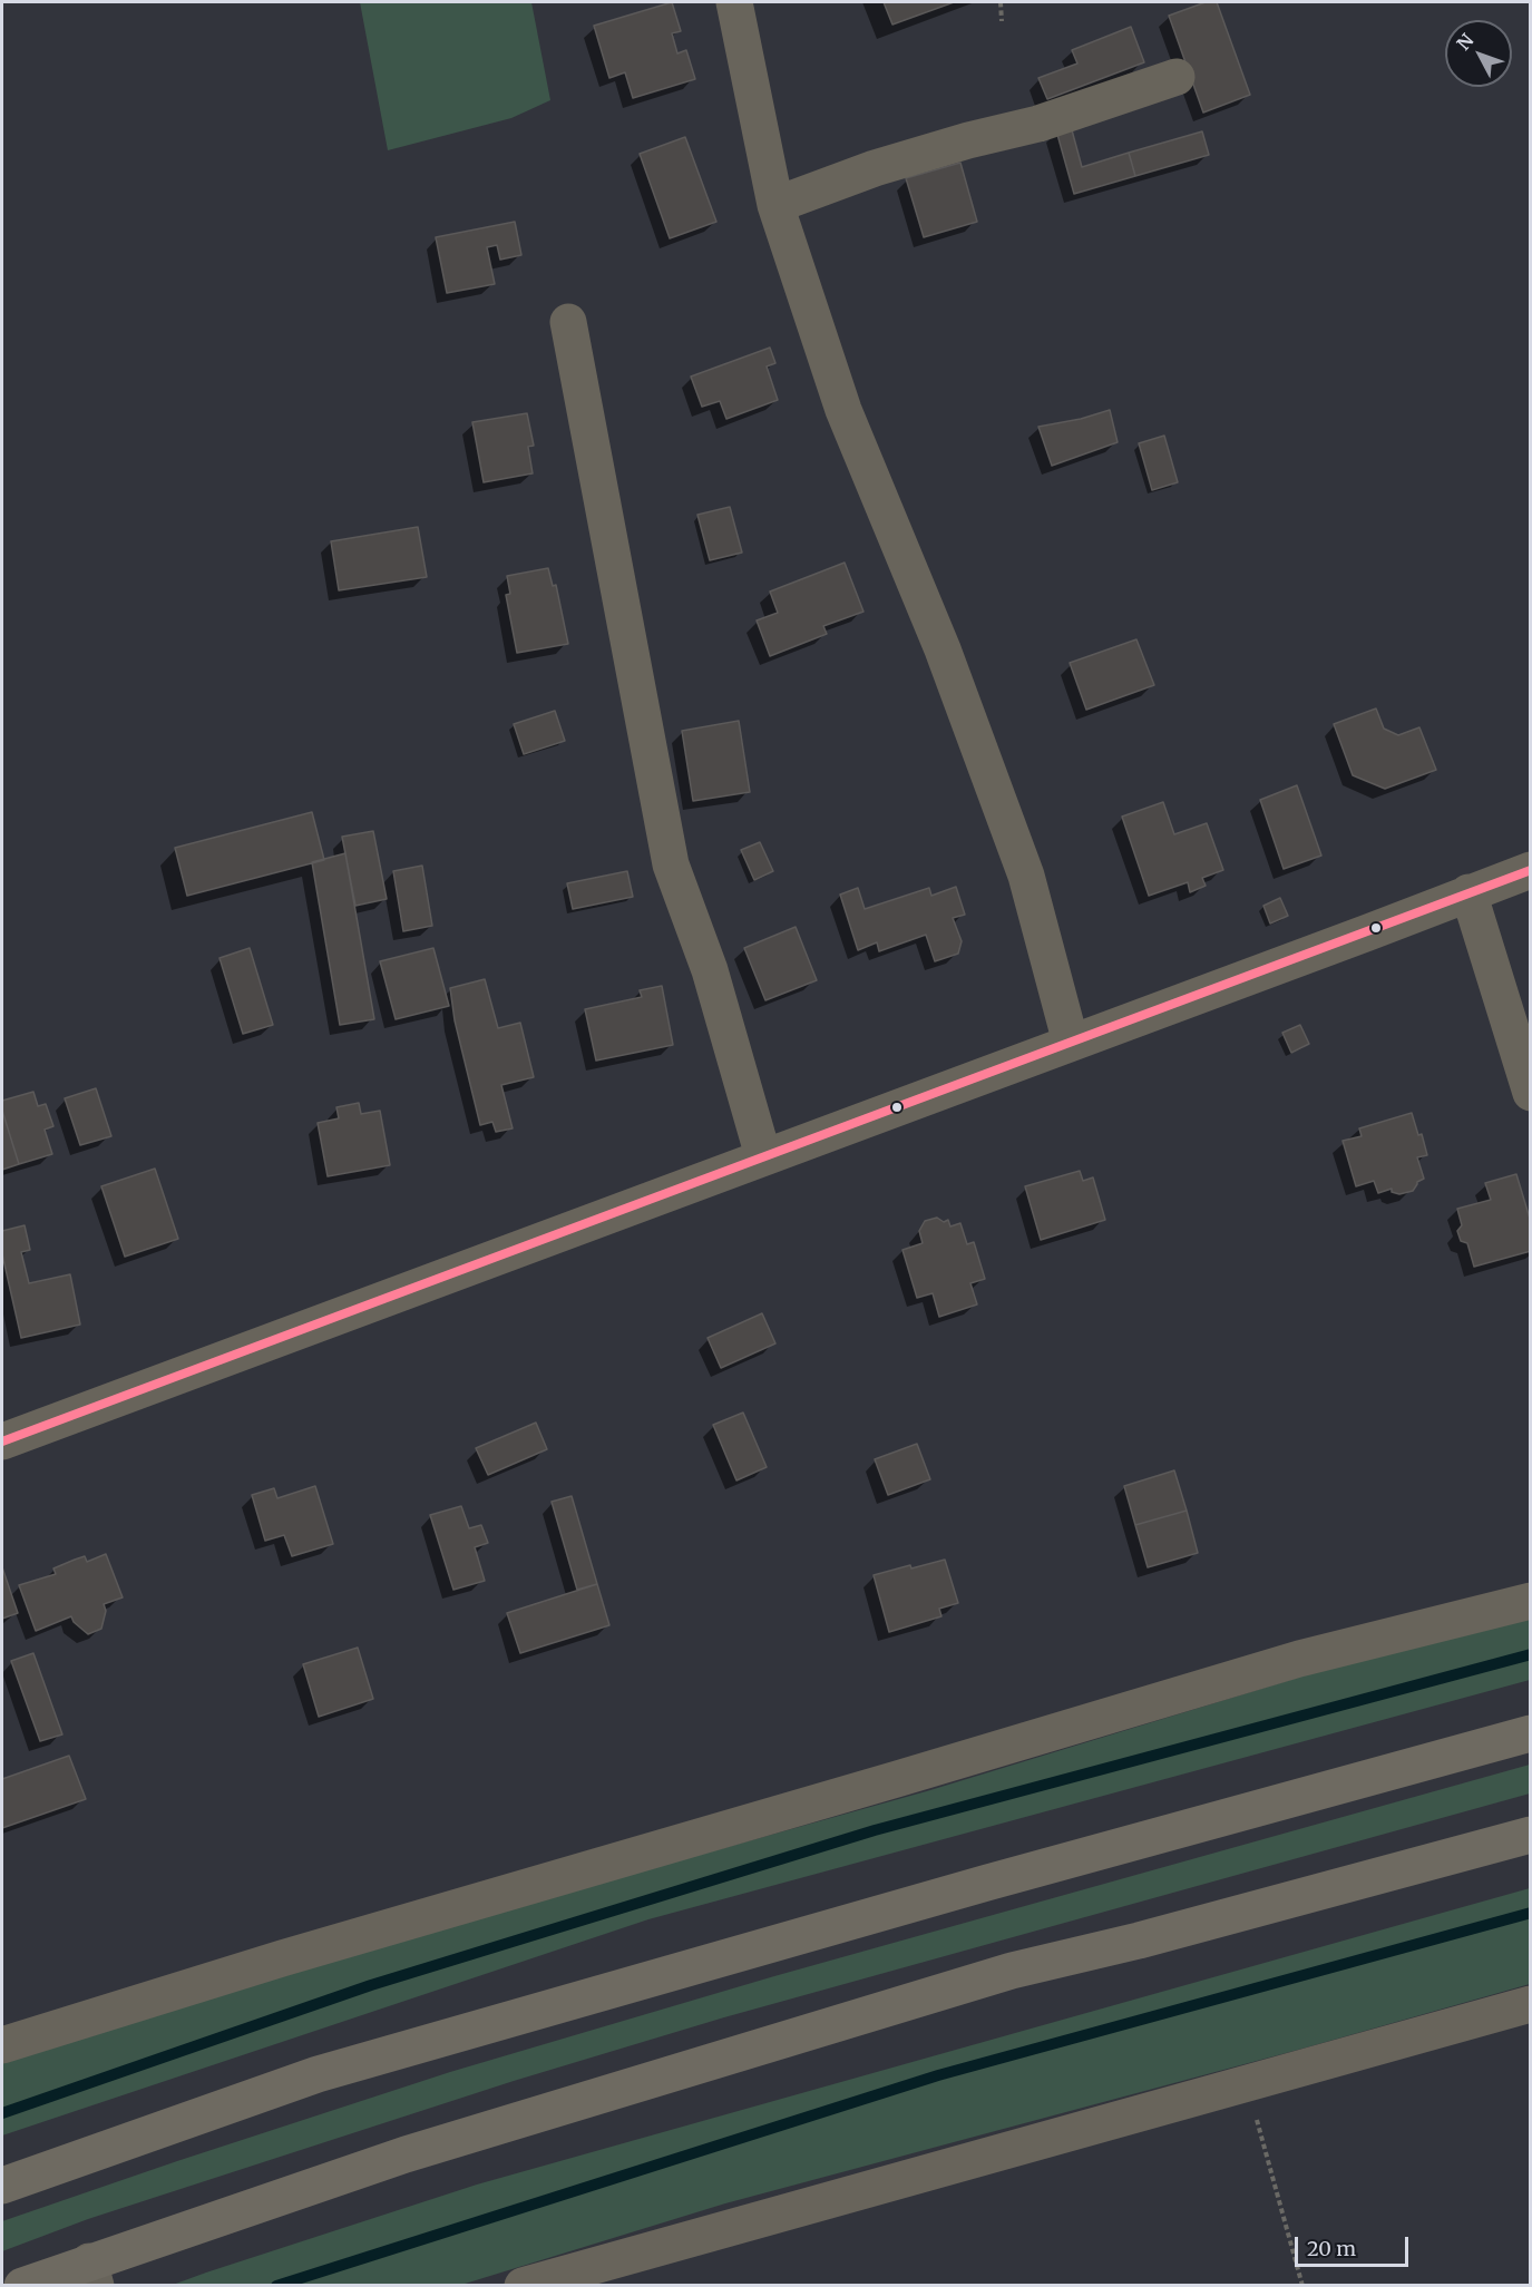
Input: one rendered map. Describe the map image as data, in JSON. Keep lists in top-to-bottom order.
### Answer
{
  "scale_bar": "20 m",
  "north": "top left"
}
